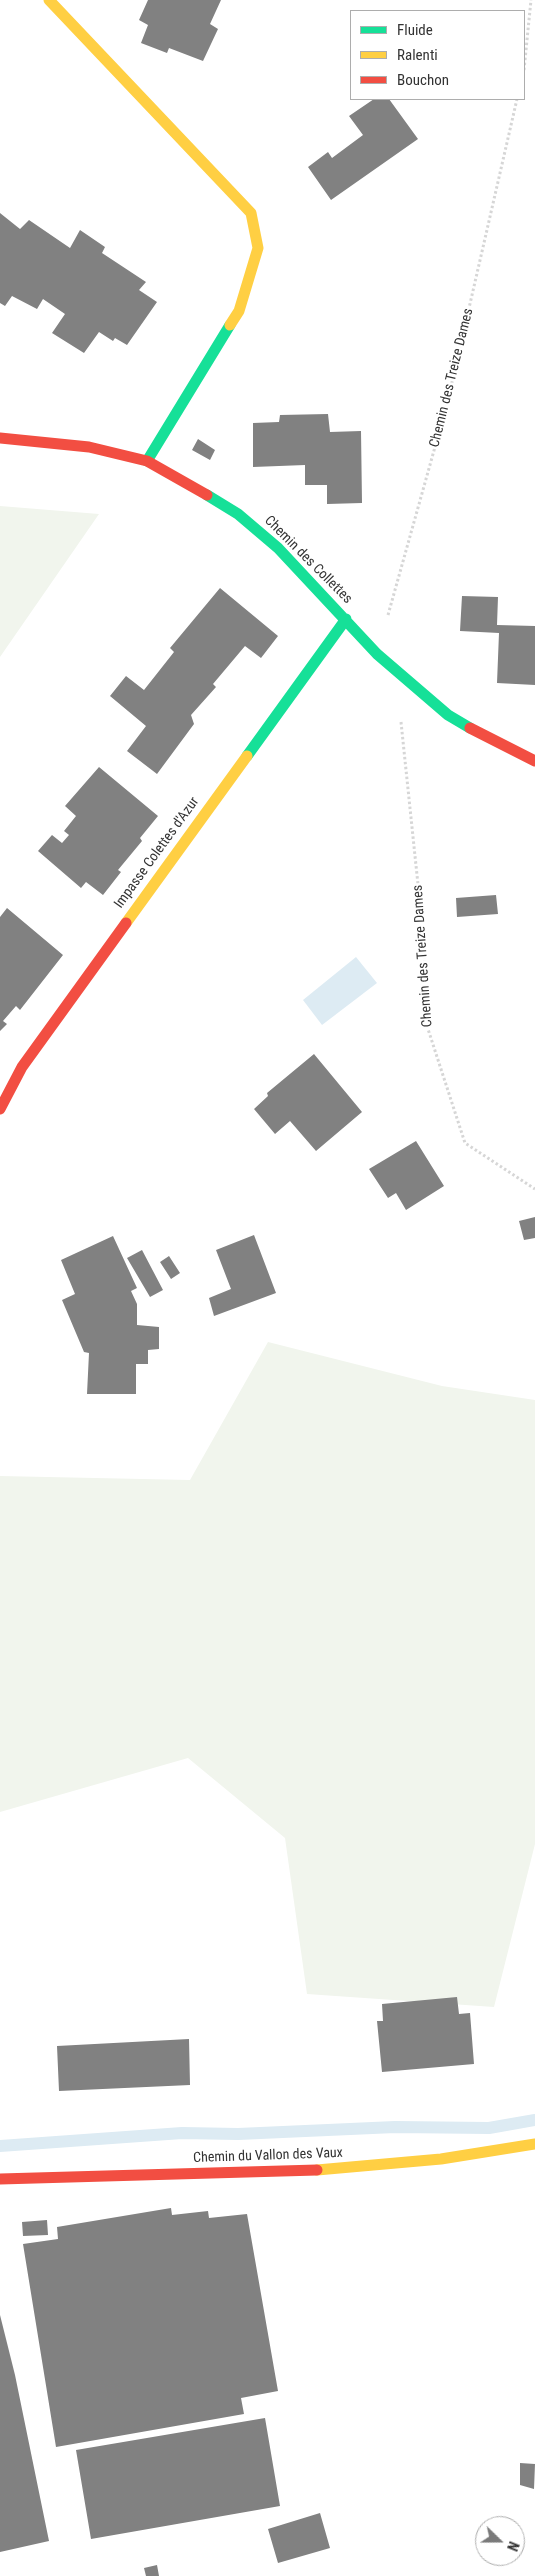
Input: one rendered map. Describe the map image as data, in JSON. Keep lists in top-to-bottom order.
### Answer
{
  "streets": {
    "street": ["Chemin des Collettes", "Impasse Colettes d'Azur", "Chemin du Vallon des Vaux"],
    "path": ["Chemin des Treize Dames"]
  },
  "crossings": [
    ["Chemin des Treize Dames", "Chemin des Collettes"],
    ["Chemin des Collettes", "Impasse Colettes d'Azur"]
  ],
  "legend": ["Fluide", "Ralenti", "Bouchon"],
  "north": "right"
}
